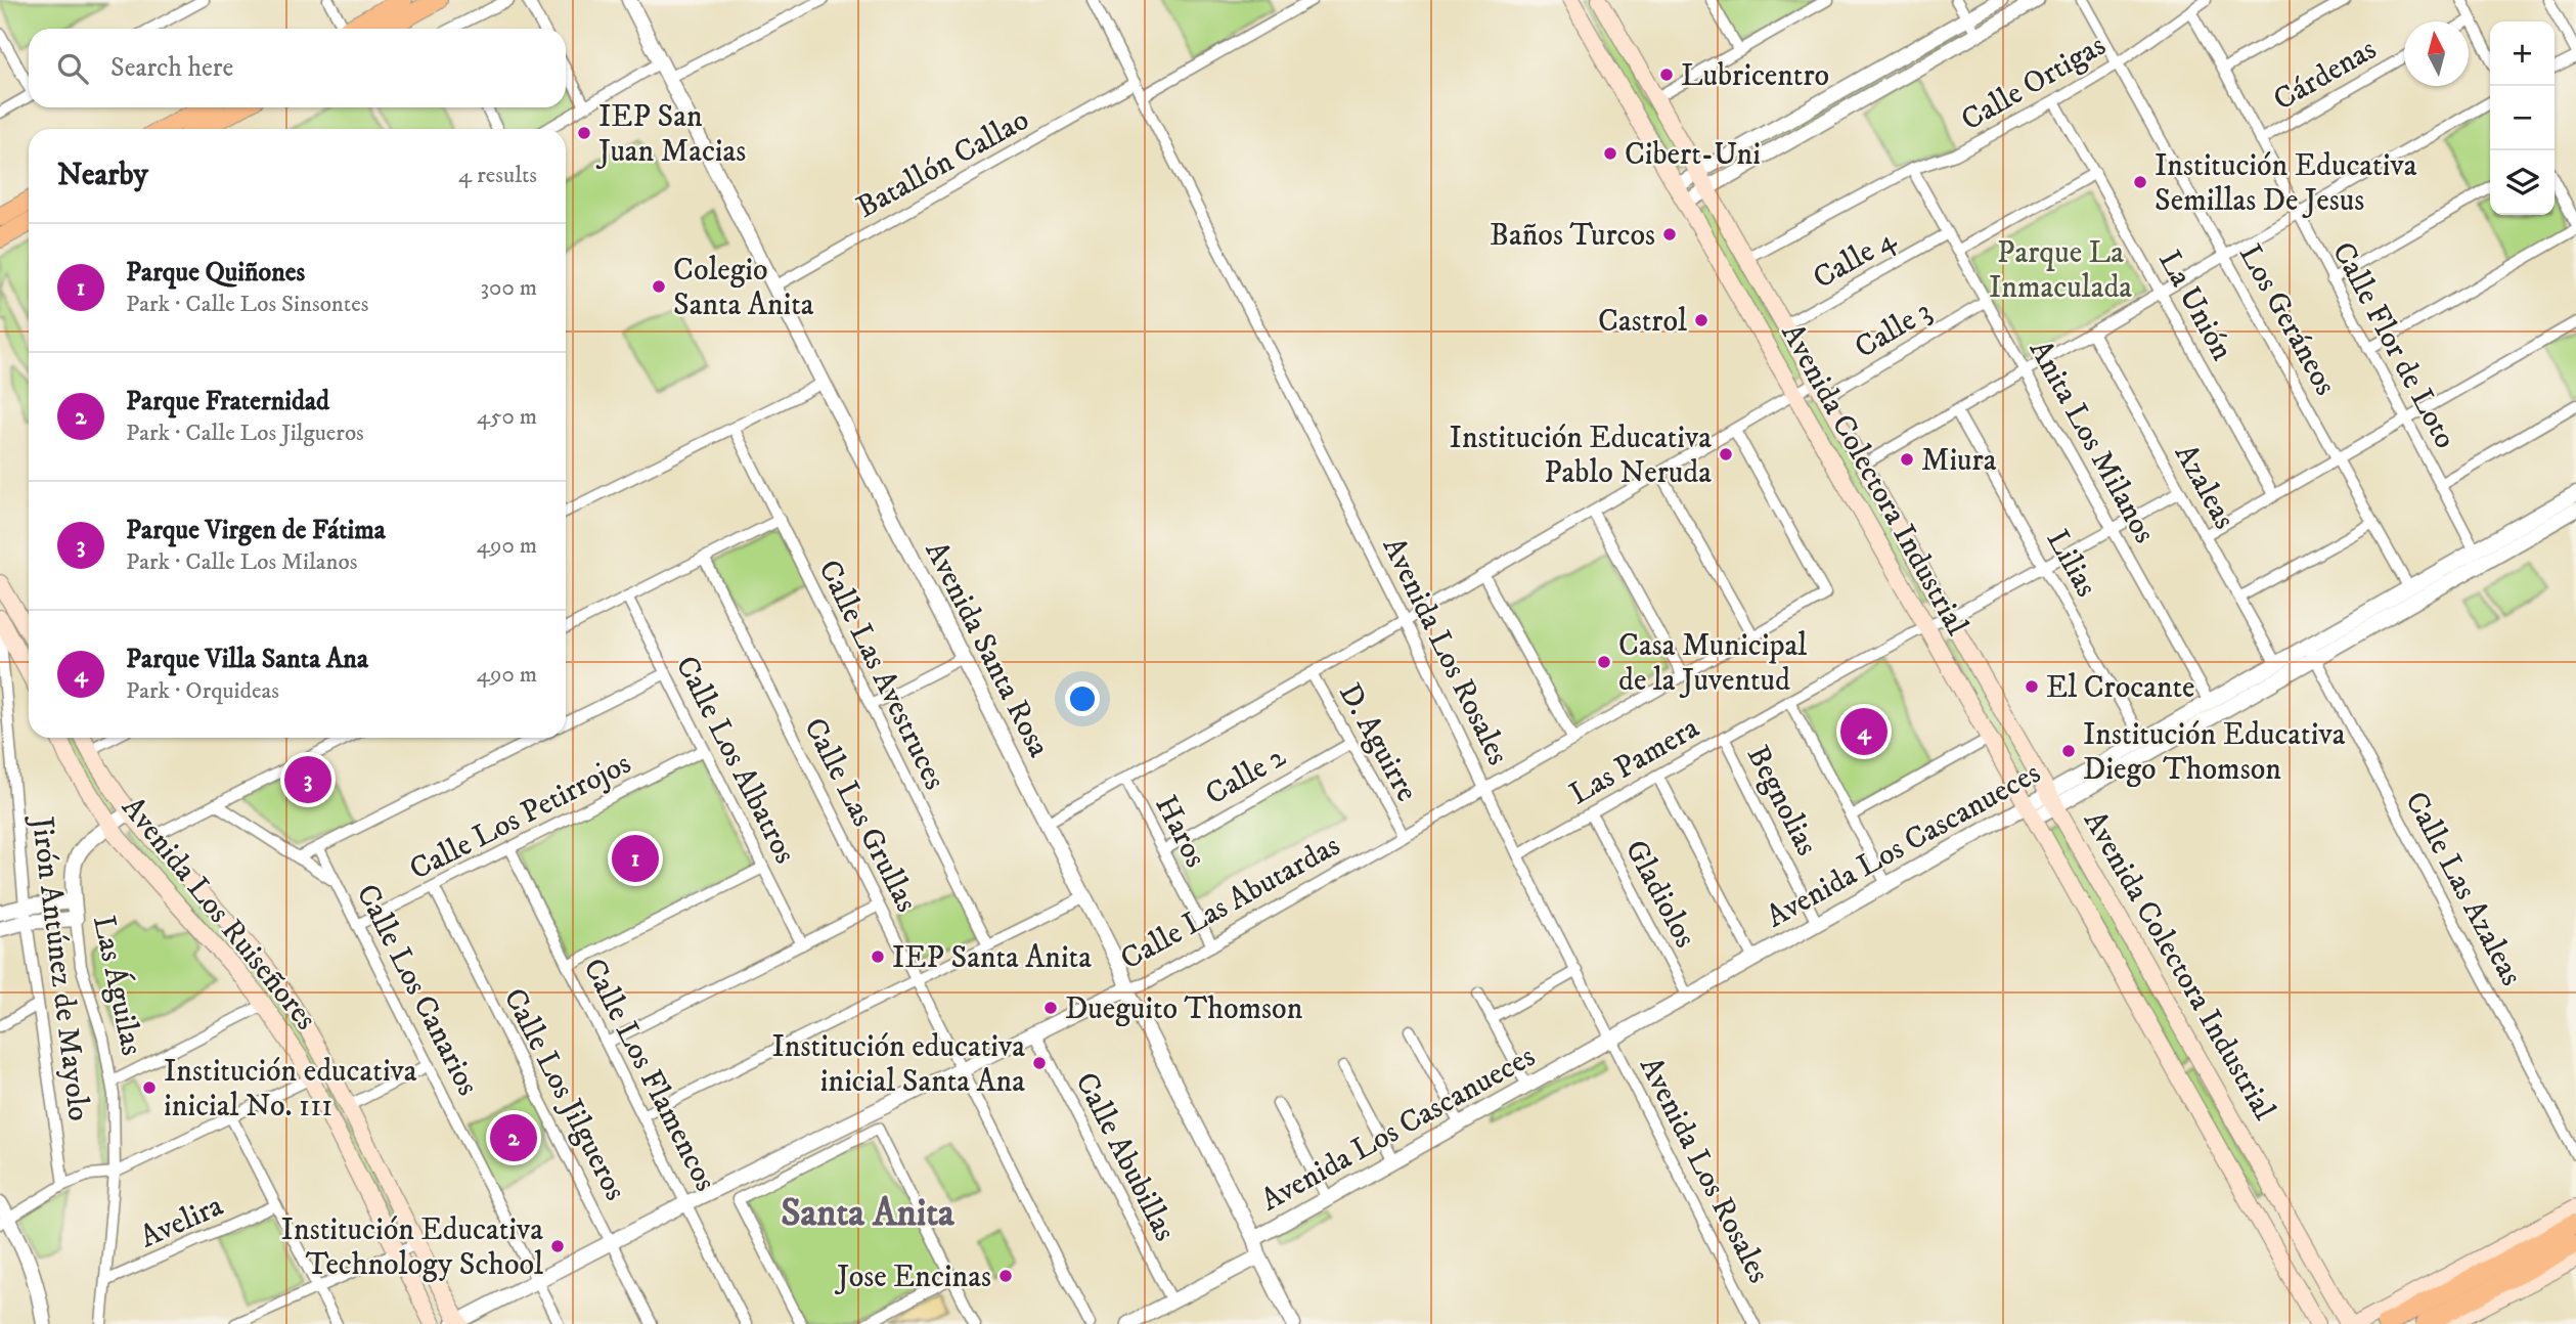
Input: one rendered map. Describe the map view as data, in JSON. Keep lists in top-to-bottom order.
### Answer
{
  "streets": {
    "main road": ["Avenida Colectora Industrial", "Avenida Los Ruiseñores"],
    "street": [
      "Cárdenas",
      "Calle Ortigas",
      "Batallón Callao",
      "Calle 4",
      "La Unión",
      "Los Geráneos",
      "Calle 3",
      "Calle Flor de Loto",
      "Anita Los Milanos",
      "Azaleas",
      "Lilias",
      "Avenida Santa Rosa",
      "Avenida Los Rosales",
      "Calle Las Avestruces",
      "D. Aguirre",
      "Calle Los Albatros",
      "Las Pamera",
      "Calle 2",
      "Begnolias",
      "Calle Las Grullas",
      "Calle Los Petirrojos",
      "Haros",
      "Avenida Los Cascanueces",
      "Calle Las Azaleas",
      "Gladiolos",
      "Calle Las Abutardas",
      "Jirón Antúnez de Mayolo",
      "Las Águilas",
      "Calle Los Canarios",
      "Calle Los Flamencos",
      "Calle Los Jilgueros",
      "Calle Abubillas",
      "Avelira"
    ]
  },
  "crossings": [
    ["Cárdenas", "Calle Flor de Loto"],
    ["Calle Ortigas", "La Unión"],
    ["Calle Ortigas", "Los Geráneos"],
    ["Calle Ortigas", "Calle Flor de Loto"],
    ["Calle Ortigas", "Anita Los Milanos"],
    ["Calle Ortigas", "Avenida Colectora Industrial"],
    ["Batallón Callao", "Avenida Santa Rosa"],
    ["Batallón Callao", "Avenida Los Rosales"],
    ["Calle 4", "Anita Los Milanos"],
    ["Calle 4", "Avenida Colectora Industrial"],
    ["Los Geráneos", "Avenida Los Cascanueces"],
    ["Calle 3", "Anita Los Milanos"],
    ["Calle 3", "Avenida Colectora Industrial"],
    ["Calle Flor de Loto", "Avenida Los Cascanueces"],
    ["Anita Los Milanos", "Las Pamera"],
    ["Anita Los Milanos", "Avenida Los Cascanueces"],
    ["Avenida Colectora Industrial", "Las Pamera"],
    ["Avenida Colectora Industrial", "Avenida Los Cascanueces"],
    ["Azaleas", "Las Pamera"],
    ["Azaleas", "Avenida Los Cascanueces"],
    ["Lilias", "Las Pamera"],
    ["Lilias", "Avenida Los Cascanueces"],
    ["Avenida Santa Rosa", "Avenida Los Cascanueces"],
    ["Avenida Santa Rosa", "Calle Las Abutardas"],
    ["Avenida Los Rosales", "Las Pamera"],
    ["Avenida Los Rosales", "Avenida Los Cascanueces"],
    ["Avenida Los Rosales", "Calle Las Abutardas"],
    ["D. Aguirre", "Calle 2"],
    ["D. Aguirre", "Calle Las Abutardas"],
    ["Calle Los Albatros", "Calle Los Petirrojos"],
    ["Las Pamera", "Begnolias"],
    ["Las Pamera", "Gladiolos"],
    ["Calle 2", "Haros"],
    ["Begnolias", "Avenida Los Cascanueces"],
    ["Calle Las Grullas", "Calle Las Abutardas"],
    ["Calle Los Petirrojos", "Calle Los Canarios"],
    ["Calle Los Petirrojos", "Calle Los Flamencos"],
    ["Calle Los Petirrojos", "Calle Los Jilgueros"],
    ["Haros", "Calle Las Abutardas"],
    ["Avenida Los Cascanueces", "Calle Las Azaleas"],
    ["Avenida Los Cascanueces", "Gladiolos"],
    ["Avenida Los Cascanueces", "Calle Abubillas"],
    ["Calle Las Abutardas", "Avenida Los Ruiseñores"],
    ["Calle Las Abutardas", "Calle Los Canarios"],
    ["Calle Las Abutardas", "Calle Los Flamencos"],
    ["Calle Las Abutardas", "Calle Los Jilgueros"],
    ["Calle Las Abutardas", "Calle Abubillas"],
    ["Avenida Los Ruiseñores", "Las Águilas"],
    ["Las Águilas", "Avelira"]
  ],
  "districts": ["Santa Anita"],
  "parks": ["Parque La Inmaculada"],
  "places": [
    "Lubricentro",
    "IEP San Juan Macias",
    "Cibert-Uni",
    "Institución Educativa Semillas De Jesus",
    "Baños Turcos",
    "Colegio Santa Anita",
    "Castrol",
    "Institución Educativa Pablo Neruda",
    "Miura",
    "Casa Municipal de la Juventud",
    "El Crocante",
    "Institución Educativa Diego Thomson",
    "IEP Santa Anita",
    "Dueguito Thomson",
    "Institución educativa inicial Santa Ana",
    "Institución educativa inicial No. 111",
    "Institución Educativa Technology School",
    "Jose Encinas"
  ],
  "north": "top",
  "page": {
    "map_buttons": ["+", "−"],
    "search": "Search here",
    "heading": ["Nearby", "4 results"],
    "list": [
      {
        "mark": "1",
        "name": "Parque Quiñones",
        "note": "Park · Calle Los Sinsontes",
        "value": "300 m"
      },
      {
        "mark": "2",
        "name": "Parque Fraternidad",
        "note": "Park · Calle Los Jilgueros",
        "value": "450 m"
      },
      {
        "mark": "3",
        "name": "Parque Virgen de Fátima",
        "note": "Park · Calle Los Milanos",
        "value": "490 m"
      },
      {
        "mark": "4",
        "name": "Parque Villa Santa Ana",
        "note": "Park · Orquideas",
        "value": "490 m"
      }
    ],
    "pins": [
      "4",
      "3",
      "1",
      "2"
    ]
  }
}
